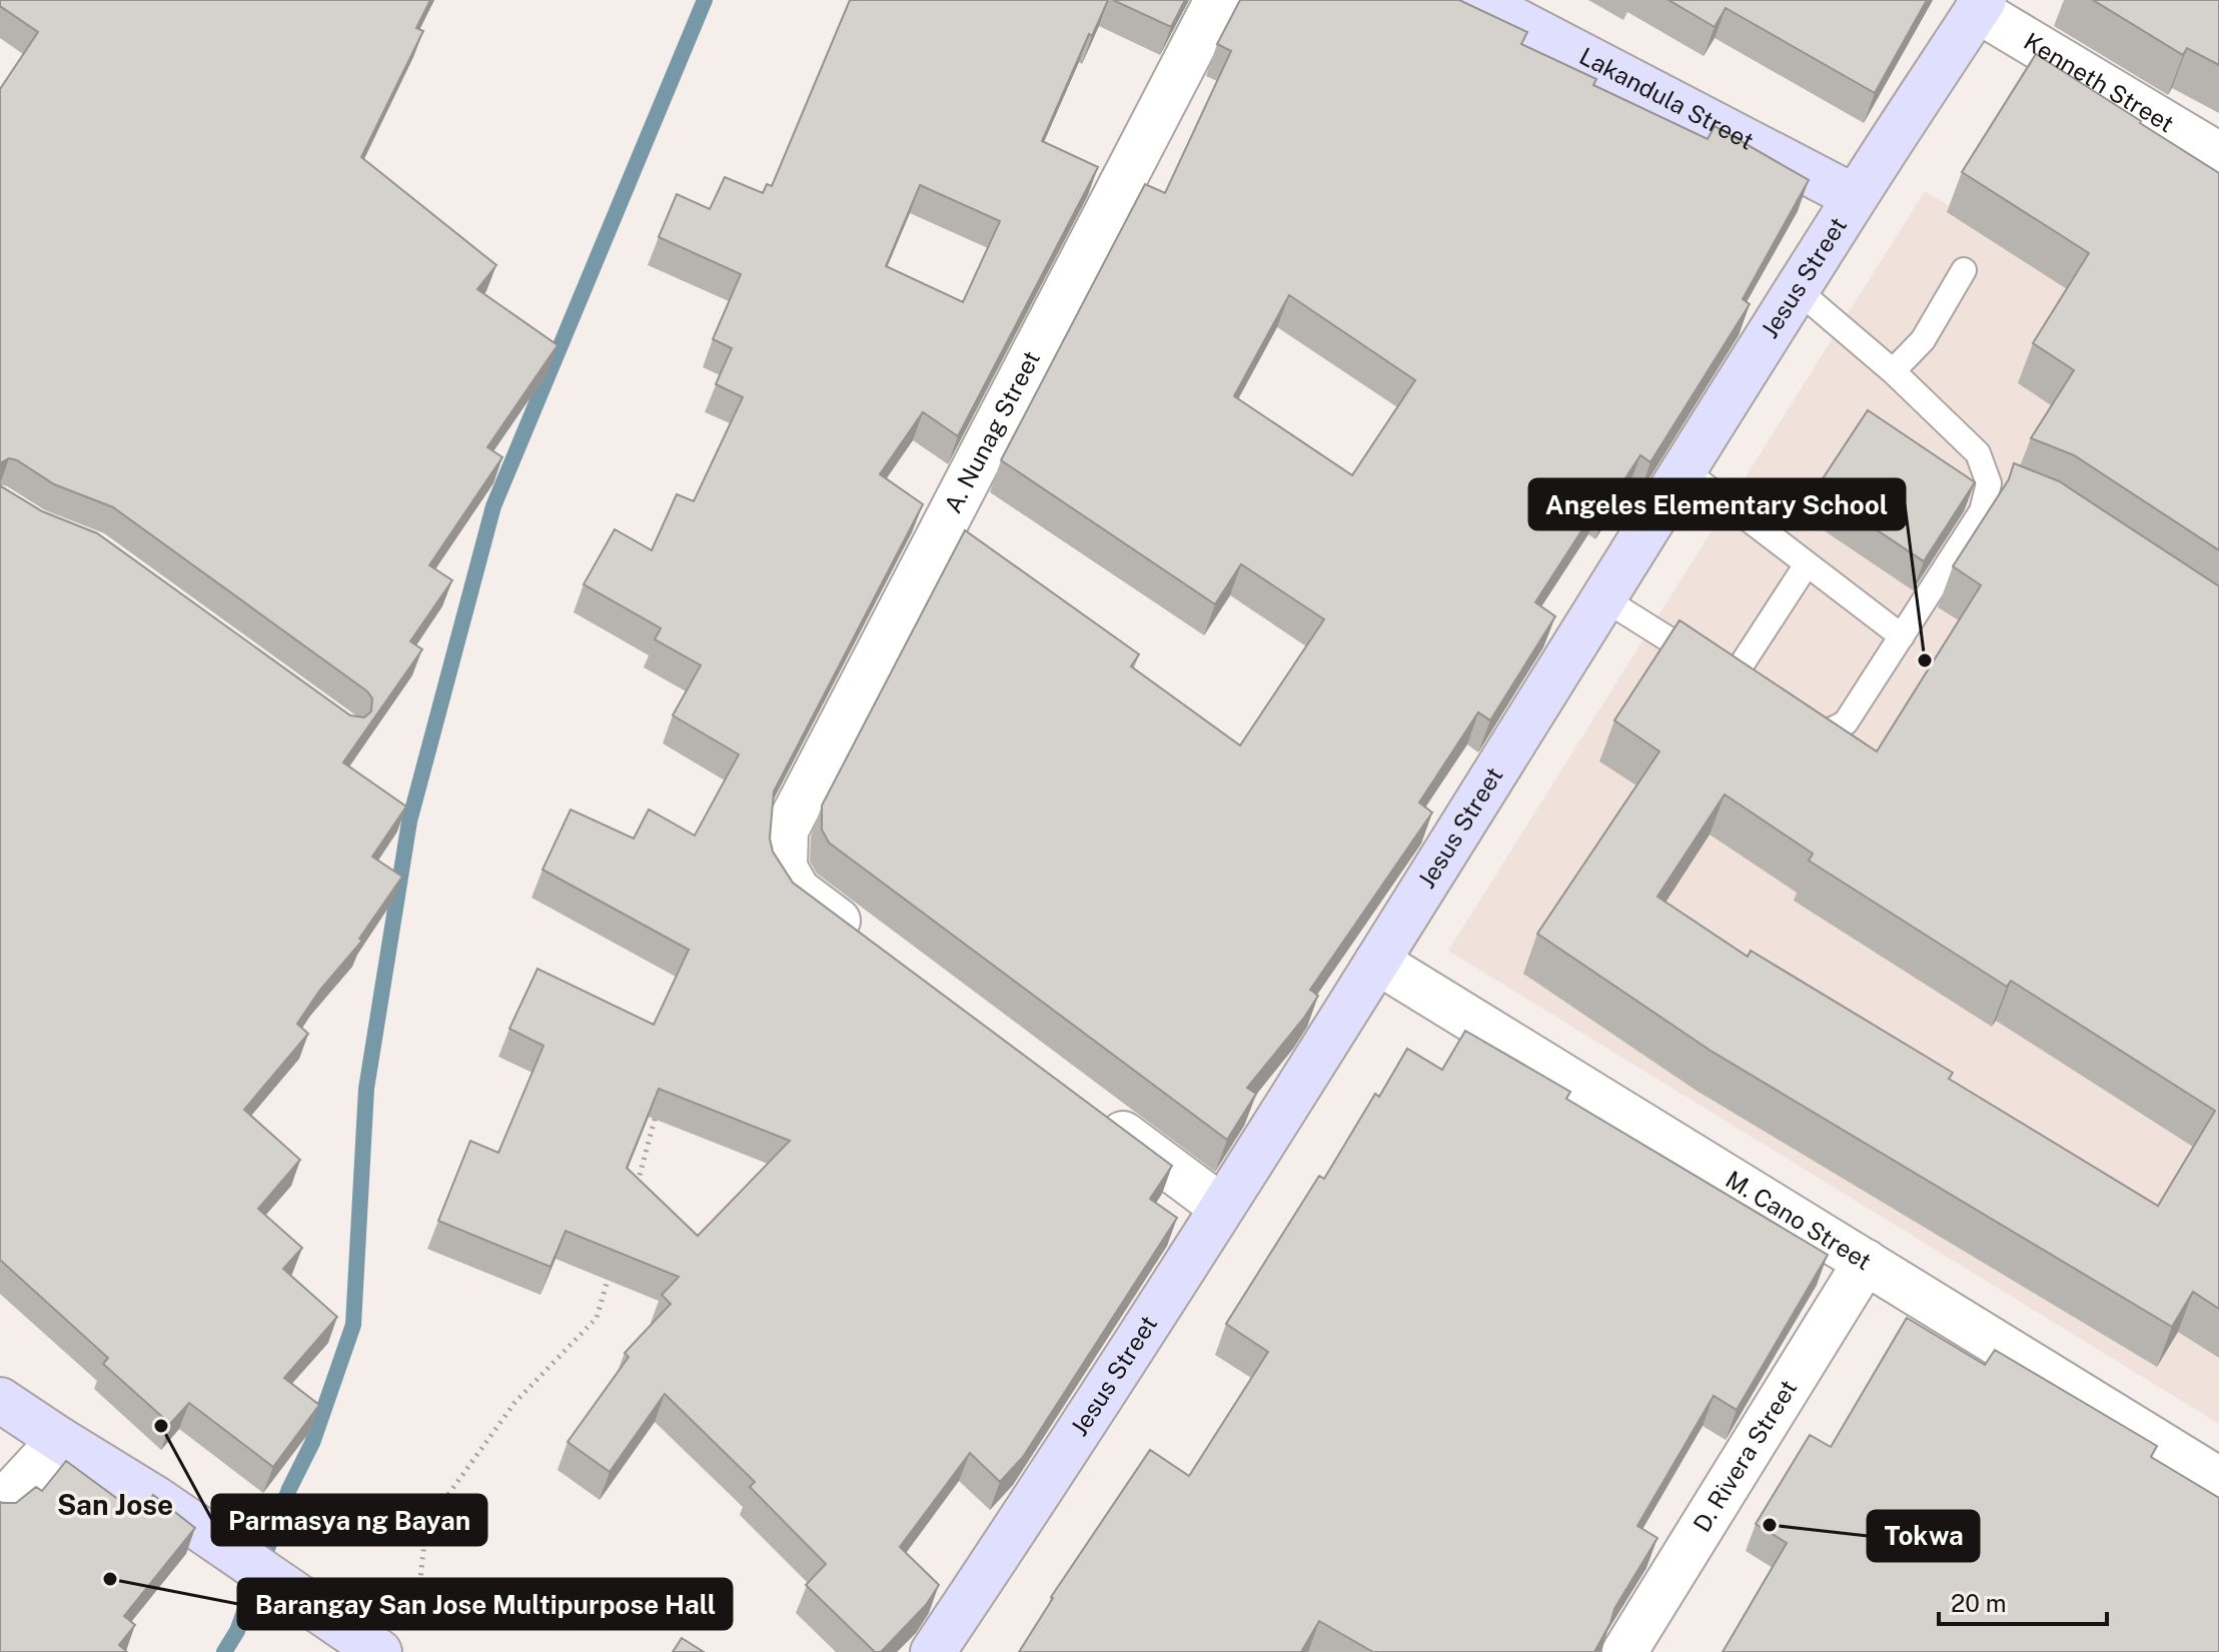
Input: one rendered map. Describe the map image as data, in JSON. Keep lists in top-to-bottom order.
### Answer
{
  "streets": {
    "street": [
      "Kenneth Street",
      "Lakandula Street",
      "Jesus Street",
      "A. Nunag Street",
      "M. Cano Street",
      "D. Rivera Street"
    ]
  },
  "crossings": [
    ["Kenneth Street", "Jesus Street"],
    ["Lakandula Street", "Jesus Street"],
    ["Jesus Street", "M. Cano Street"],
    ["M. Cano Street", "D. Rivera Street"]
  ],
  "districts": ["San Jose"],
  "places": [
    "Angeles Elementary School",
    "Parmasya ng Bayan",
    "Tokwa",
    "Barangay San Jose Multipurpose Hall"
  ],
  "scale_bar": "20 m"
}
